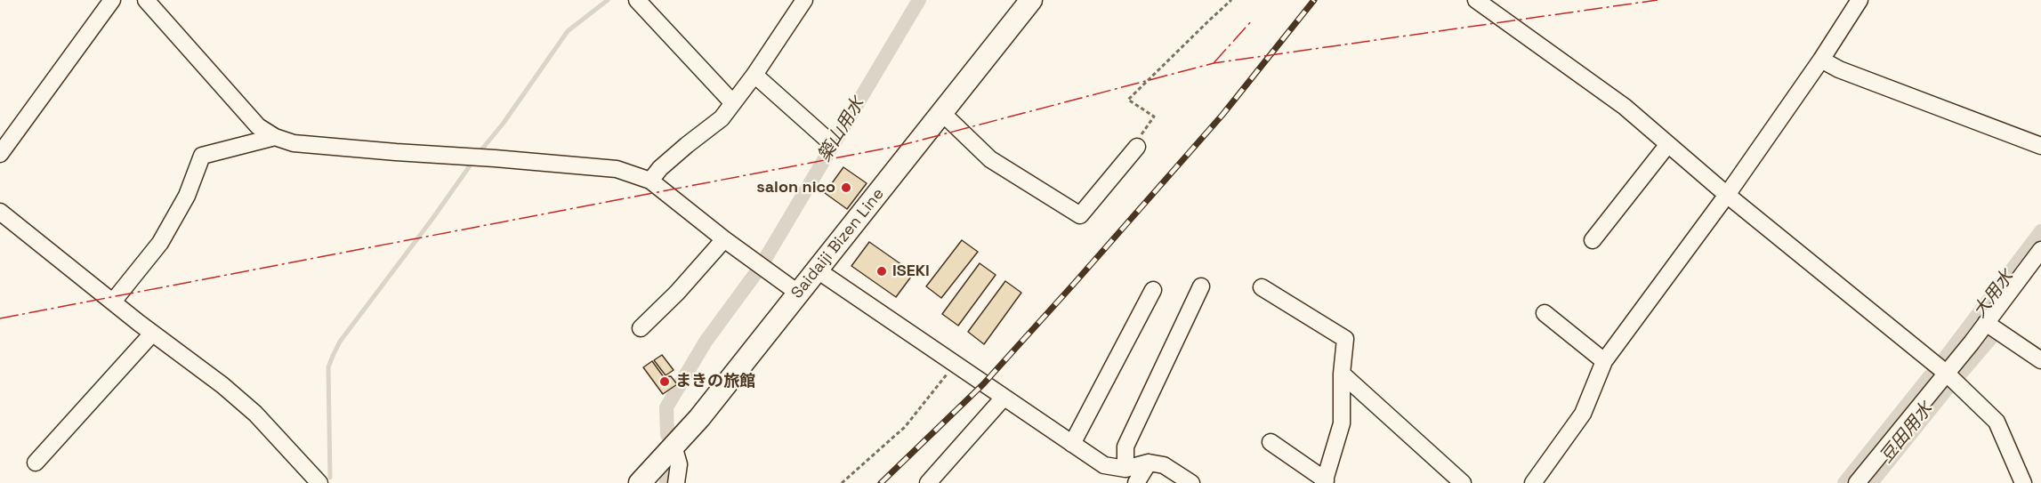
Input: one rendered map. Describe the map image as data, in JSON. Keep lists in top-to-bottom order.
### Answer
{
  "streets": {
    "main road": ["Saidaiji Bizen Line"]
  },
  "water": ["築山用水", "大用水", "豆田用水"],
  "places": ["salon nico", "ISEKI", "まきの旅館"]
}
